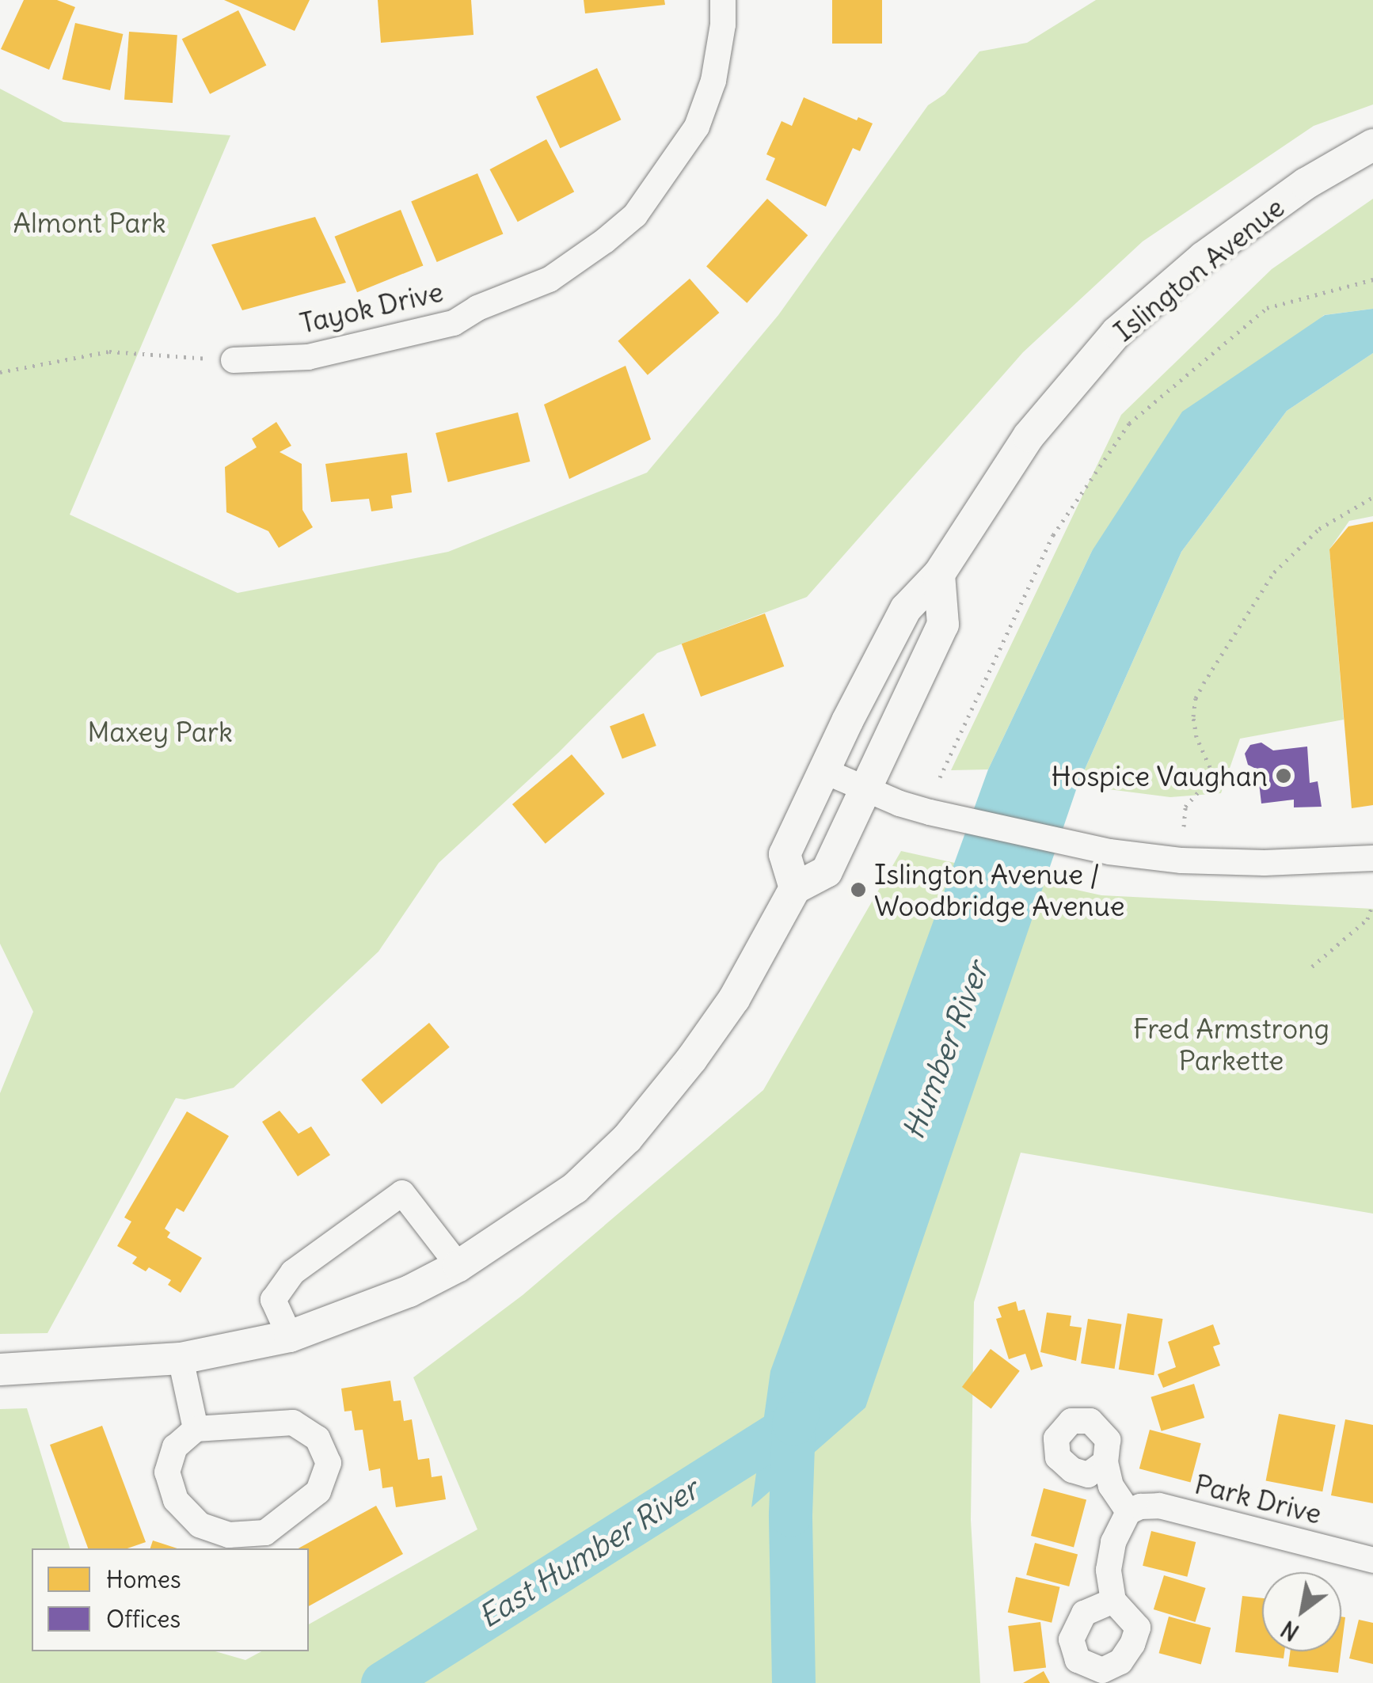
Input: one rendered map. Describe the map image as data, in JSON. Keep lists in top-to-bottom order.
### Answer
{
  "streets": {
    "main road": ["Islington Avenue"],
    "street": ["Tayok Drive", "Park Drive"]
  },
  "water": ["Humber River", "East Humber River"],
  "parks": ["Almont Park", "Maxey Park", "Fred Armstrong Parkette"],
  "places": ["Hospice Vaughan", "Islington Avenue / Woodbridge Avenue"],
  "legend": ["Homes", "Offices"],
  "north": "bottom left"
}
